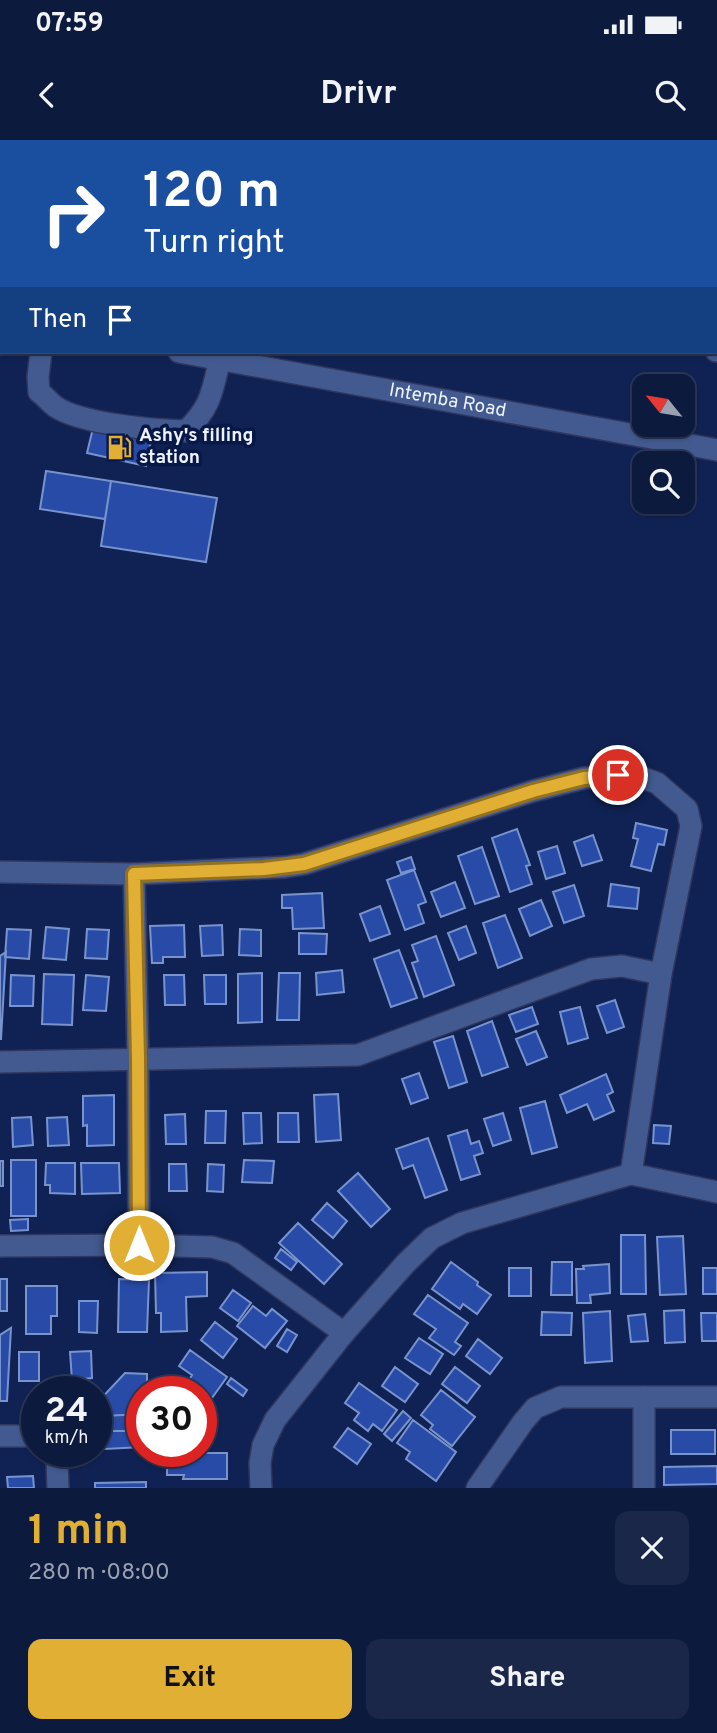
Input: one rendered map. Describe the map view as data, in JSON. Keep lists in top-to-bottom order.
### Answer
{
  "streets": {
    "street": ["Intemba Road"]
  },
  "places": {
    "fuel station": ["Ashy's filling station"]
  },
  "north": "top left",
  "page": {
    "status": "07:59",
    "header": "Drivr",
    "turn": ["120 m", "Turn right"],
    "then": "Then",
    "speed": "24 km/h",
    "limit": "30",
    "heading": ["1 min", "280 m · 08:00"],
    "buttons": ["Exit", "Share"]
  }
}
